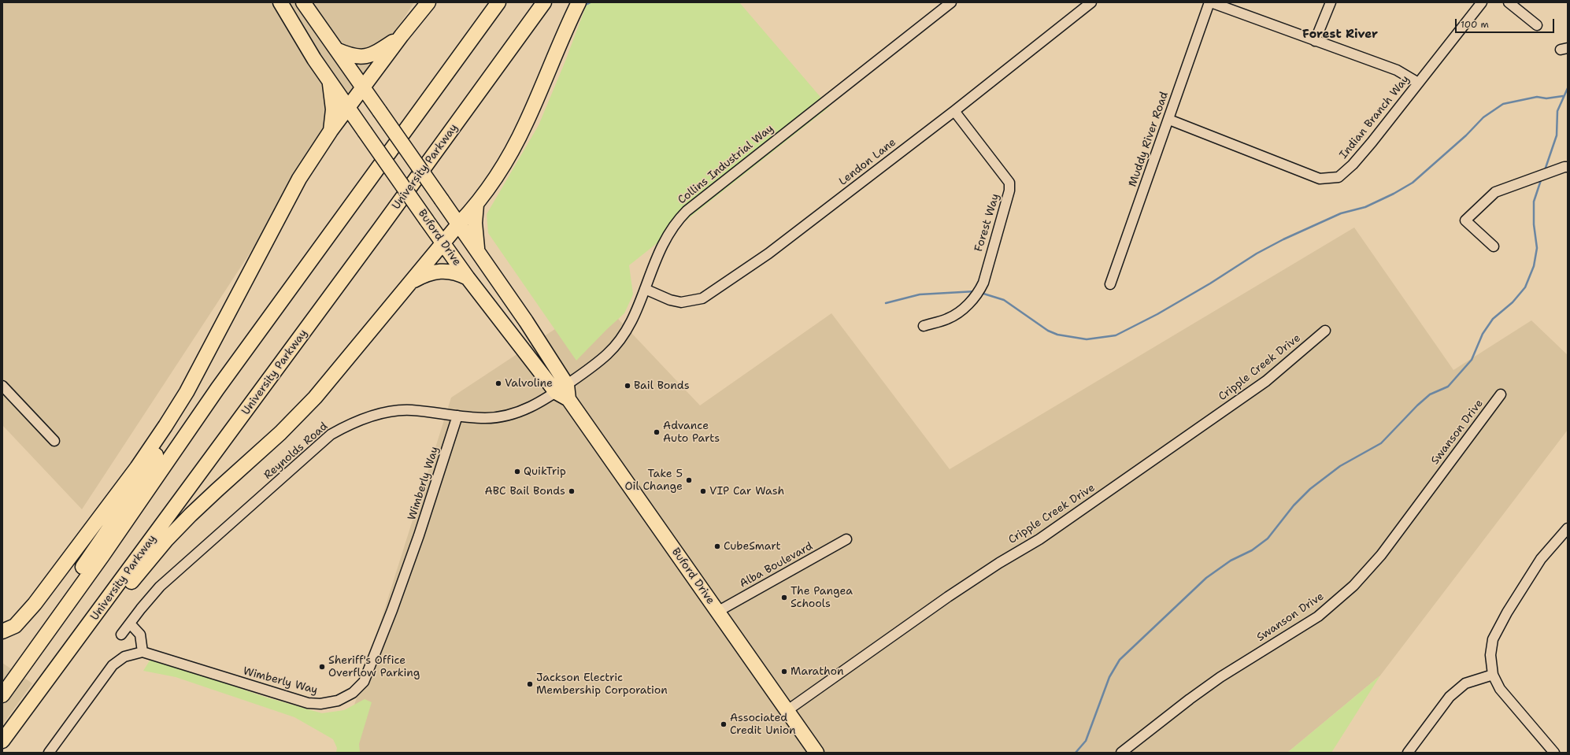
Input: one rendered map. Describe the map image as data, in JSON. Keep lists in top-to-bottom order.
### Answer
{
  "streets": {
    "highway": ["University Parkway", "Buford Drive"],
    "street": [
      "Indian Branch Way",
      "Muddy River Road",
      "Lendon Lane",
      "Collins Industrial Way",
      "Forest Way",
      "Cripple Creek Drive",
      "Swanson Drive",
      "Reynolds Road",
      "Wimberly Way",
      "Alba Boulevard"
    ]
  },
  "crossings": [
    ["Indian Branch Way", "Muddy River Road"],
    ["Lendon Lane", "Collins Industrial Way"],
    ["Lendon Lane", "Forest Way"],
    ["Collins Industrial Way", "Buford Drive"],
    ["Collins Industrial Way", "Reynolds Road"],
    ["Buford Drive", "Cripple Creek Drive"],
    ["Buford Drive", "Reynolds Road"],
    ["Buford Drive", "Alba Boulevard"],
    ["Reynolds Road", "Wimberly Way"]
  ],
  "districts": ["Forest River"],
  "places": [
    "Valvoline",
    "Bail Bonds",
    "Advance Auto Parts",
    "QuikTrip",
    "Take 5 Oil Change",
    "ABC Bail Bonds",
    "VIP Car Wash",
    "CubeSmart",
    "The Pangea Schools",
    "Sheriff's Office Overflow Parking",
    "Marathon",
    "Jackson Electric Membership Corporation",
    "Associated Credit Union"
  ],
  "scale_bar": "100 m"
}
